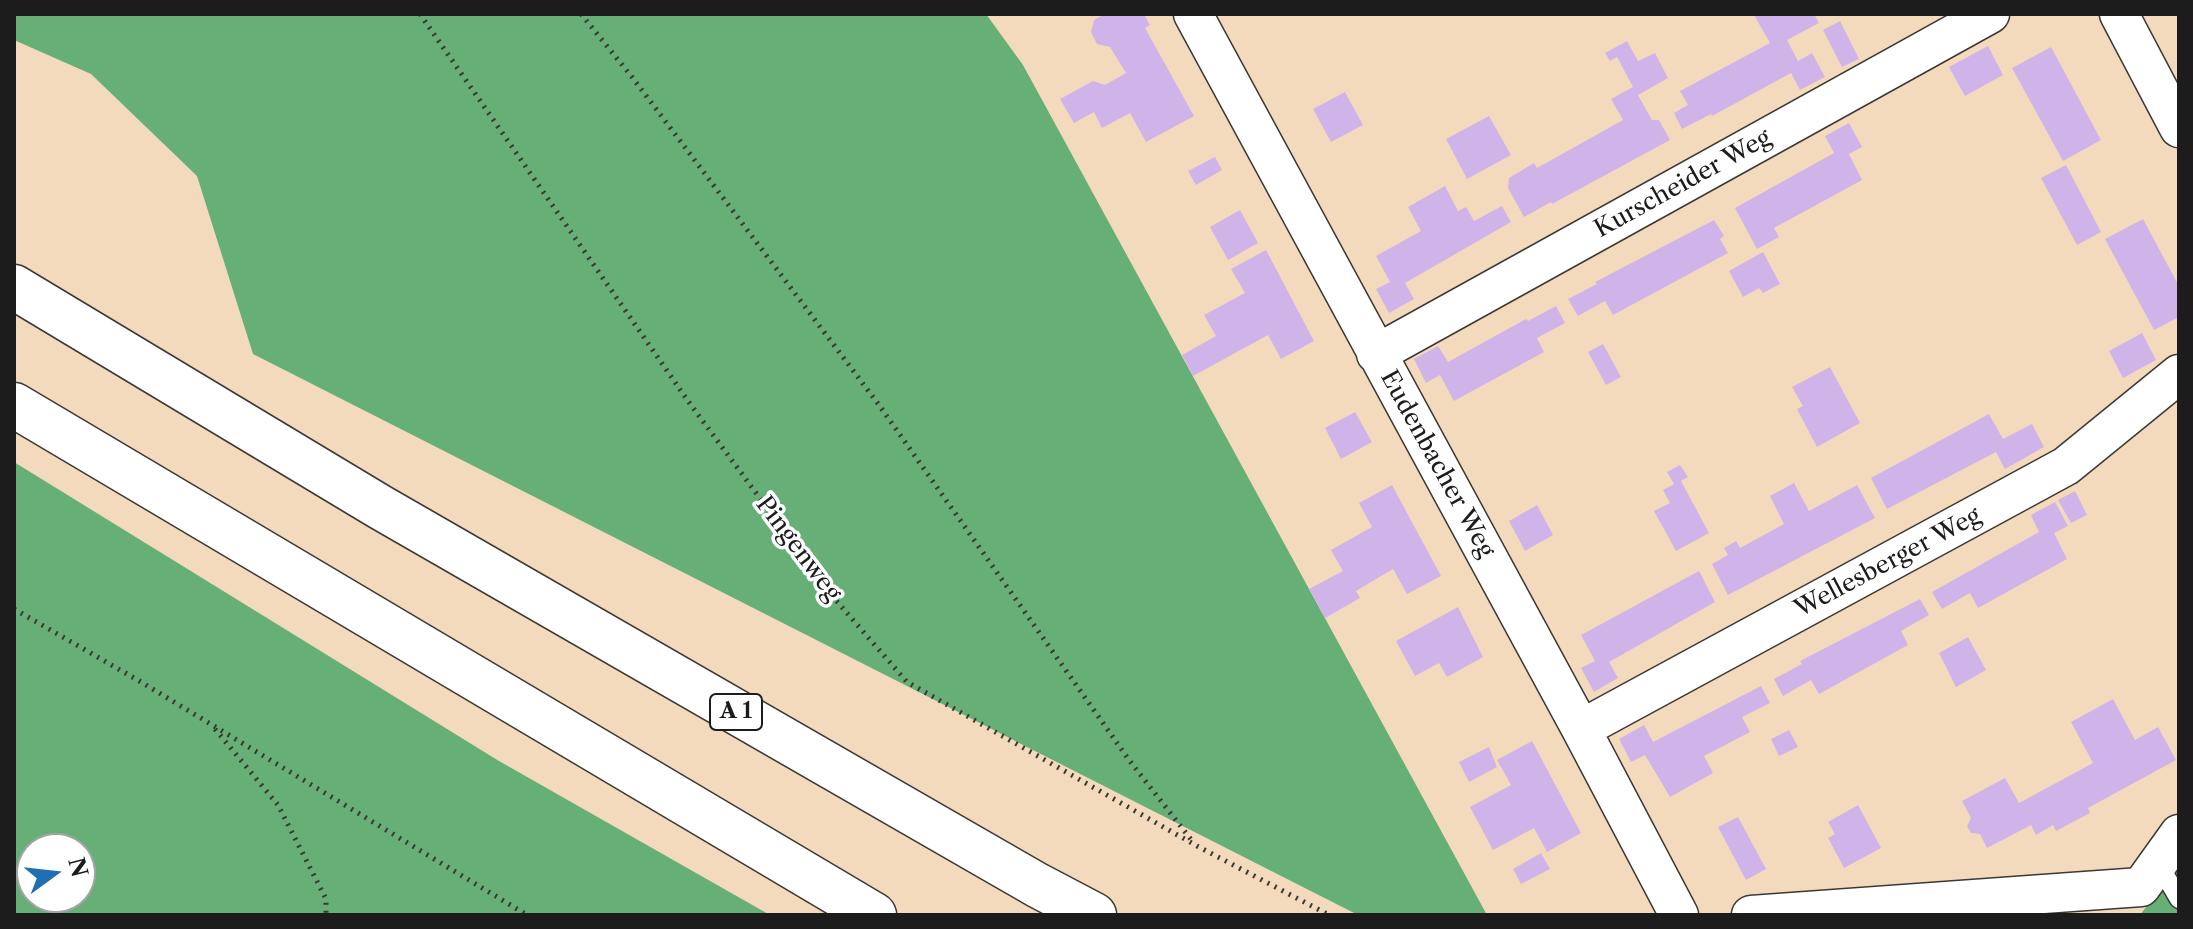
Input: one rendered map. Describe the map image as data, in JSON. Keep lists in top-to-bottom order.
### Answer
{
  "streets": {
    "highway": ["A 1"],
    "street": ["Kurscheider Weg", "Eudenbacher Weg", "Wellesberger Weg"],
    "path": ["Pingenweg"]
  },
  "crossings": [
    ["Kurscheider Weg", "Eudenbacher Weg"],
    ["Eudenbacher Weg", "Wellesberger Weg"]
  ],
  "north": "right"
}
